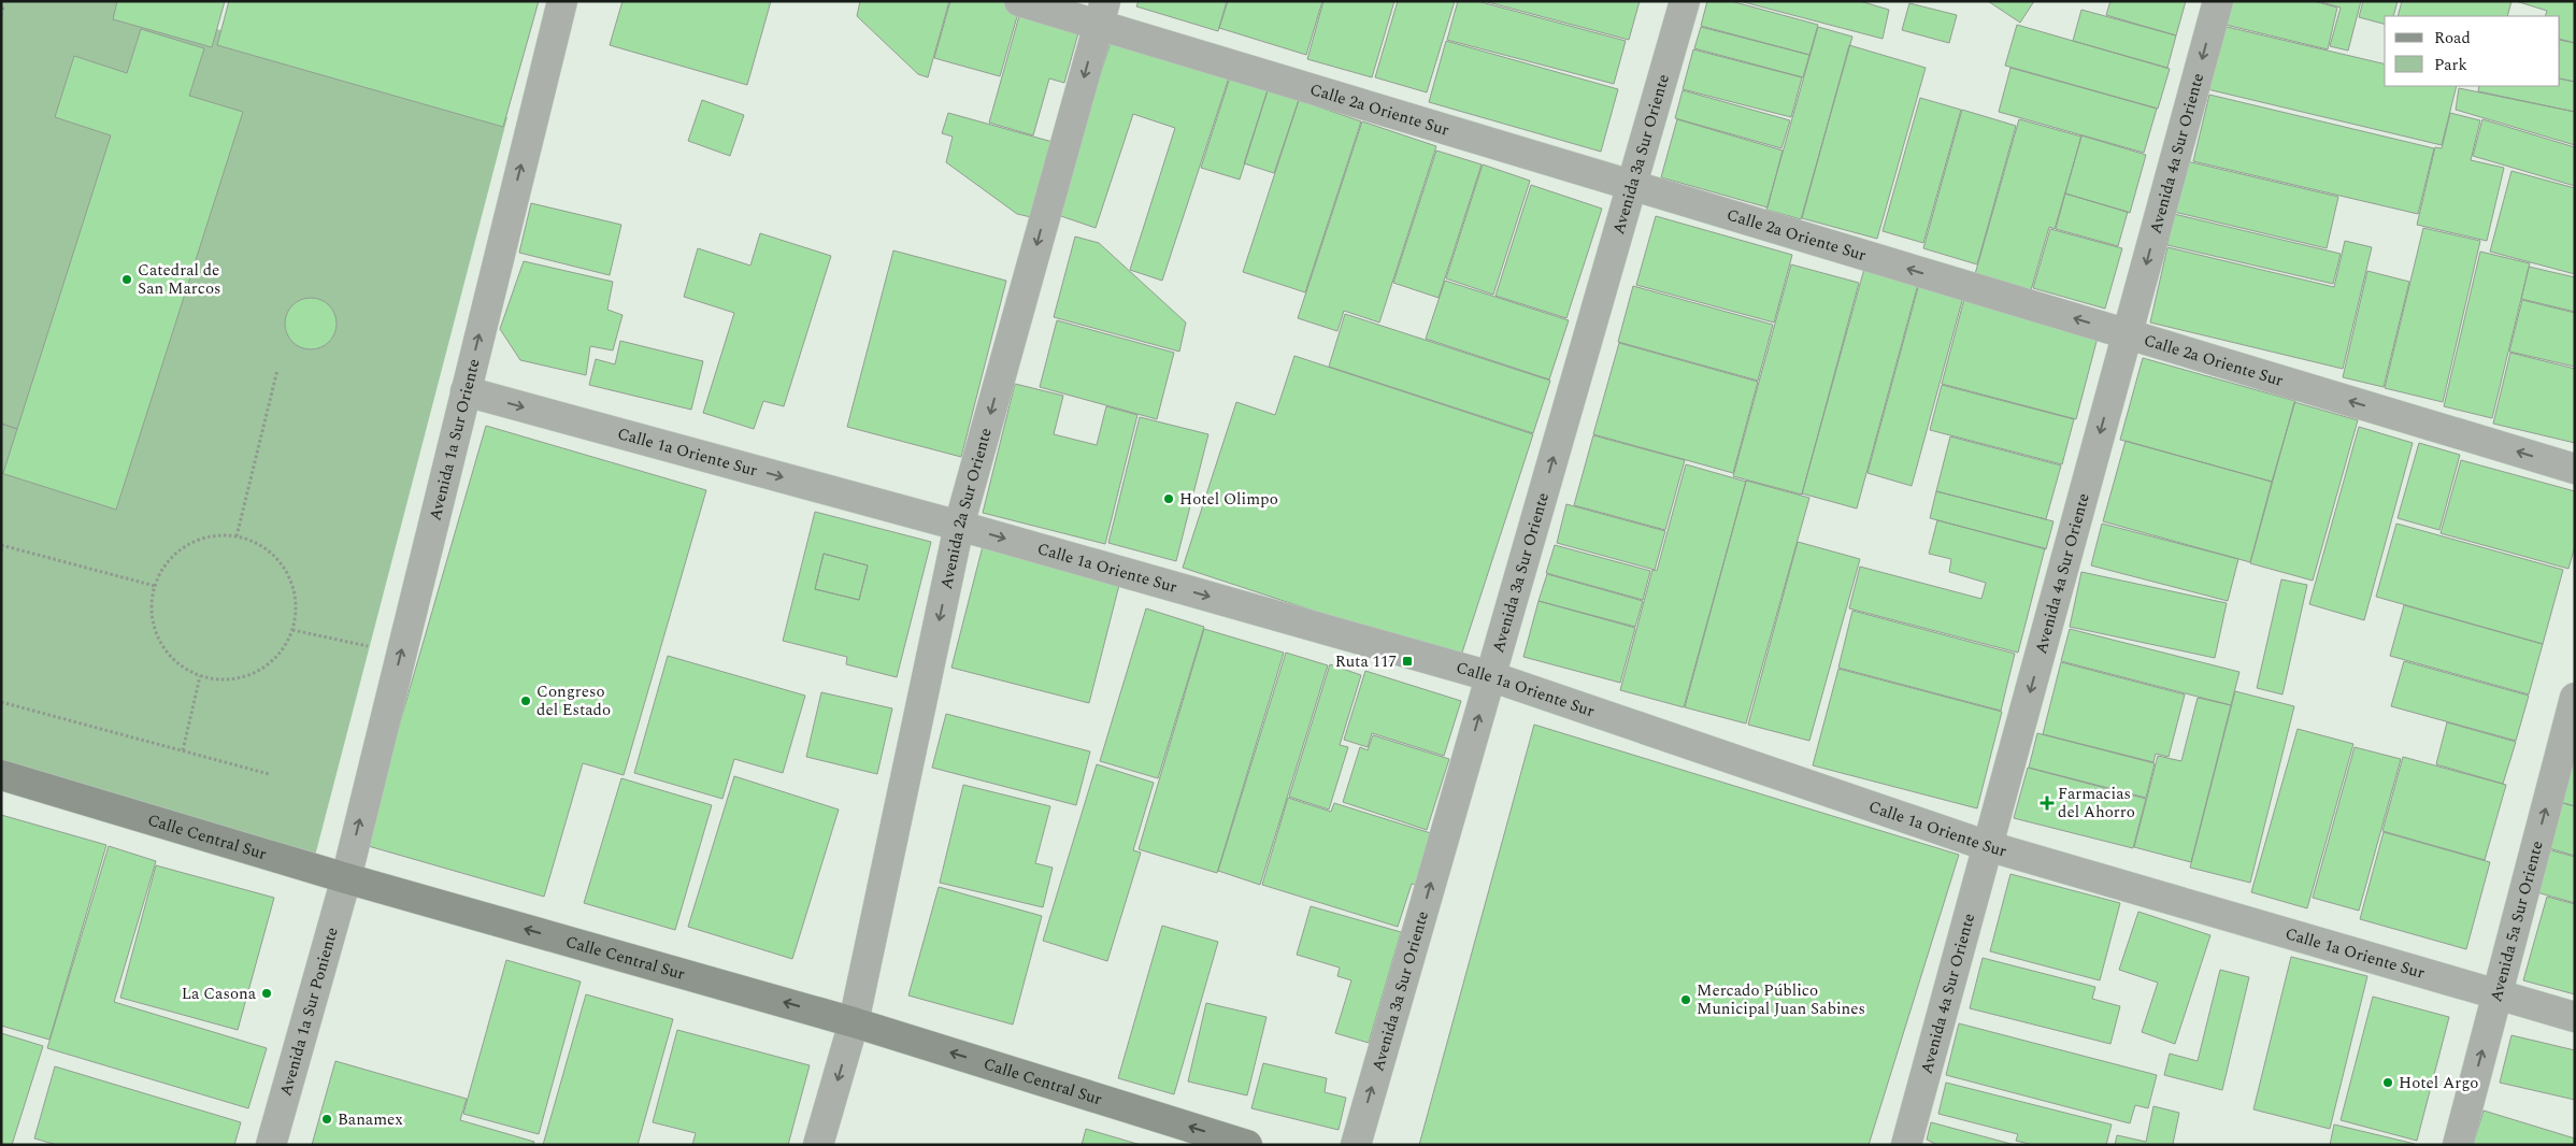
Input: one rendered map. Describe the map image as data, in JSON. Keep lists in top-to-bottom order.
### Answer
{
  "streets": {
    "main road": ["Calle Central Sur"],
    "street": [
      "Calle 2a Oriente Sur",
      "Avenida 4a Sur Oriente",
      "Avenida 3a Sur Oriente",
      "Avenida 1a Sur Oriente",
      "Calle 1a Oriente Sur",
      "Avenida 2a Sur Oriente",
      "Avenida 5a Sur Oriente",
      "Avenida 1a Sur Poniente"
    ]
  },
  "crossings": [
    ["Calle 2a Oriente Sur", "Avenida 4a Sur Oriente"],
    ["Calle 2a Oriente Sur", "Avenida 3a Sur Oriente"],
    ["Calle 2a Oriente Sur", "Avenida 2a Sur Oriente"],
    ["Avenida 4a Sur Oriente", "Calle 1a Oriente Sur"],
    ["Avenida 3a Sur Oriente", "Calle 1a Oriente Sur"],
    ["Avenida 1a Sur Oriente", "Calle 1a Oriente Sur"],
    ["Avenida 1a Sur Oriente", "Calle Central Sur"],
    ["Avenida 1a Sur Oriente", "Avenida 1a Sur Poniente"],
    ["Calle 1a Oriente Sur", "Avenida 2a Sur Oriente"],
    ["Calle 1a Oriente Sur", "Avenida 5a Sur Oriente"],
    ["Avenida 2a Sur Oriente", "Calle Central Sur"],
    ["Calle Central Sur", "Avenida 1a Sur Poniente"]
  ],
  "one_way": [
    "Calle 2a Oriente Sur",
    "Avenida 4a Sur Oriente",
    "Avenida 3a Sur Oriente",
    "Avenida 1a Sur Oriente",
    "Calle 1a Oriente Sur",
    "Avenida 2a Sur Oriente",
    "Calle Central Sur",
    "Avenida 5a Sur Oriente"
  ],
  "places": {
    "other": [
      "Catedral de San Marcos",
      "Hotel Olimpo",
      "Congreso del Estado",
      "La Casona",
      "Mercado Público Municipal Juan Sabines",
      "Hotel Argo",
      "Banamex"
    ],
    "transit": ["Ruta 117"],
    "health": ["Farmacias del Ahorro"]
  },
  "legend": ["Road", "Park"]
}
